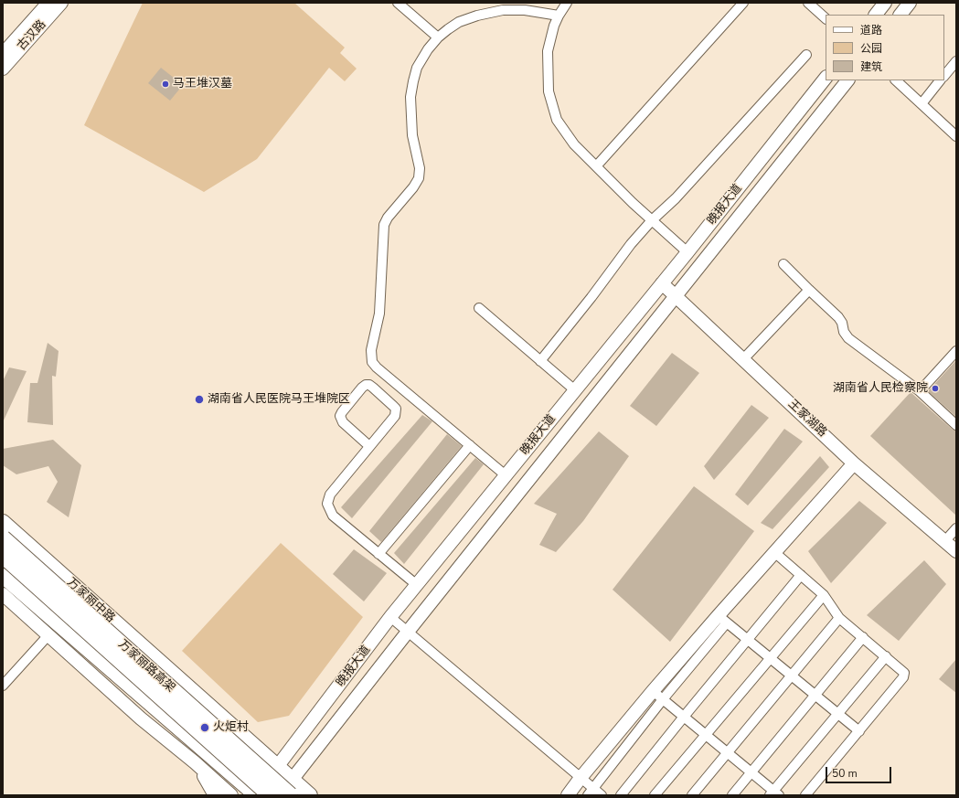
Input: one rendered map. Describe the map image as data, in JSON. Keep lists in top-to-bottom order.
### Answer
{
  "streets": {
    "highway": ["万家丽路高架"],
    "main road": [
      "古汉路",
      "晚报大道",
      "王家湖路",
      "万家丽中路"
    ]
  },
  "crossings": [
    ["晚报大道", "王家湖路"],
    ["晚报大道", "万家丽中路"],
    ["晚报大道", "万家丽路高架"],
    ["万家丽中路", "万家丽路高架"]
  ],
  "places": [
    "马王堆汉墓",
    "湖南省人民检察院",
    "湖南省人民医院马王堆院区",
    "火炬村"
  ],
  "legend": ["道路", "公园", "建筑"],
  "scale_bar": "50 m"
}
